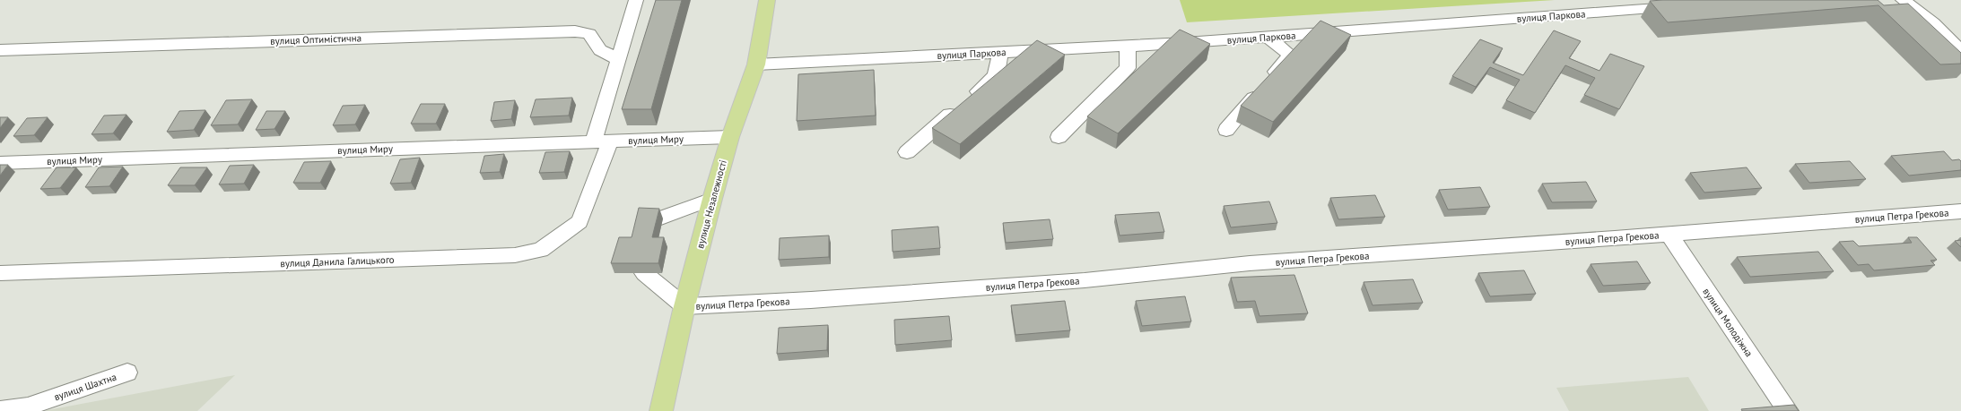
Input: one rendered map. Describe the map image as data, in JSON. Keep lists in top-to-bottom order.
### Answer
{
  "streets": {
    "main road": ["вулиця Незалежності"],
    "street": [
      "вулиця Паркова",
      "вулиця Оптимістична",
      "вулиця Миру",
      "вулиця Петра Грекова",
      "вулиця Данила Галицького",
      "вулиця Молодіжна",
      "вулиця Шахтна"
    ]
  },
  "crossings": [
    ["вулиця Паркова", "вулиця Незалежності"],
    ["вулиця Оптимістична", "вулиця Данила Галицького"],
    ["вулиця Миру", "вулиця Незалежності"],
    ["вулиця Миру", "вулиця Данила Галицького"],
    ["вулиця Незалежності", "вулиця Петра Грекова"],
    ["вулиця Петра Грекова", "вулиця Молодіжна"]
  ]
}
